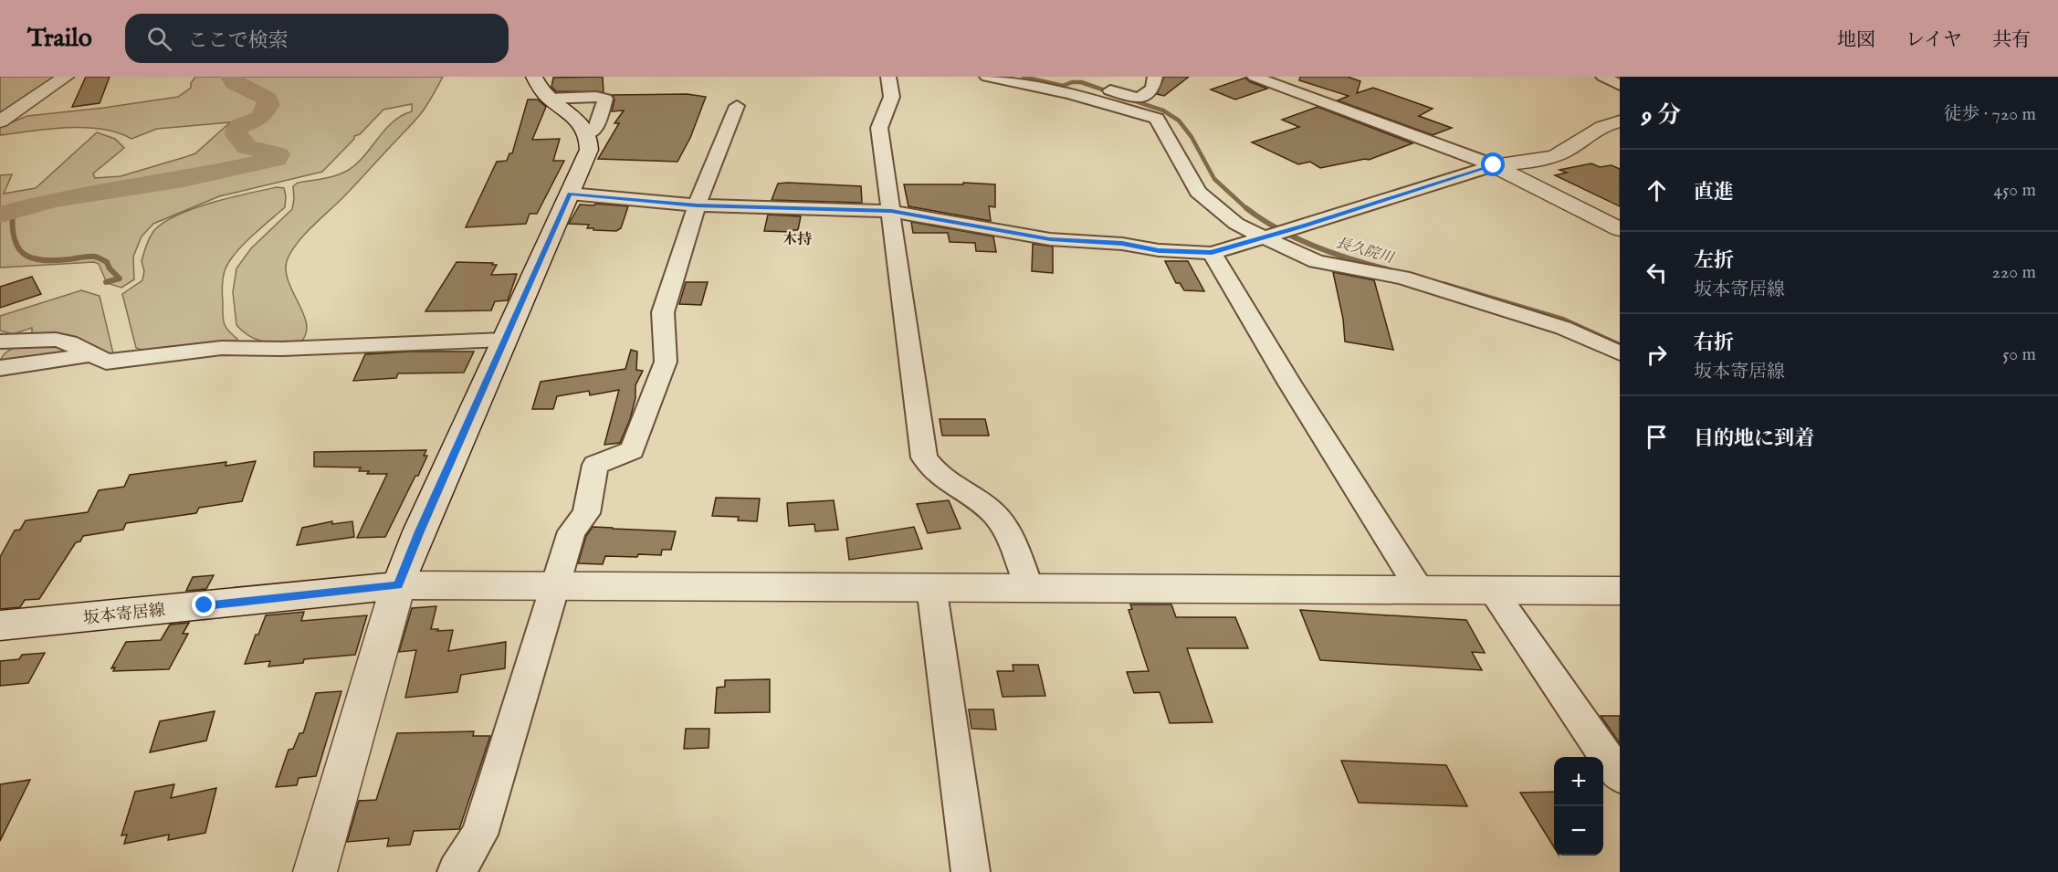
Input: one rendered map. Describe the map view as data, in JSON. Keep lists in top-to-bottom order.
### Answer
{
  "streets": {
    "street": ["坂本寄居線"]
  },
  "districts": ["木持"],
  "water": ["長久院川"],
  "page": {
    "header": "Trailo",
    "search": "ここで検索",
    "nav": ["地図", "レイヤ", "共有"],
    "heading": ["9 分", "徒歩 · 720 m"],
    "list": [
      ["直進", "450 m"],
      ["左折", "坂本寄居線", "220 m"],
      ["右折", "坂本寄居線", "50 m"],
      "目的地に到着"
    ],
    "map_buttons": ["+", "−"]
  }
}
